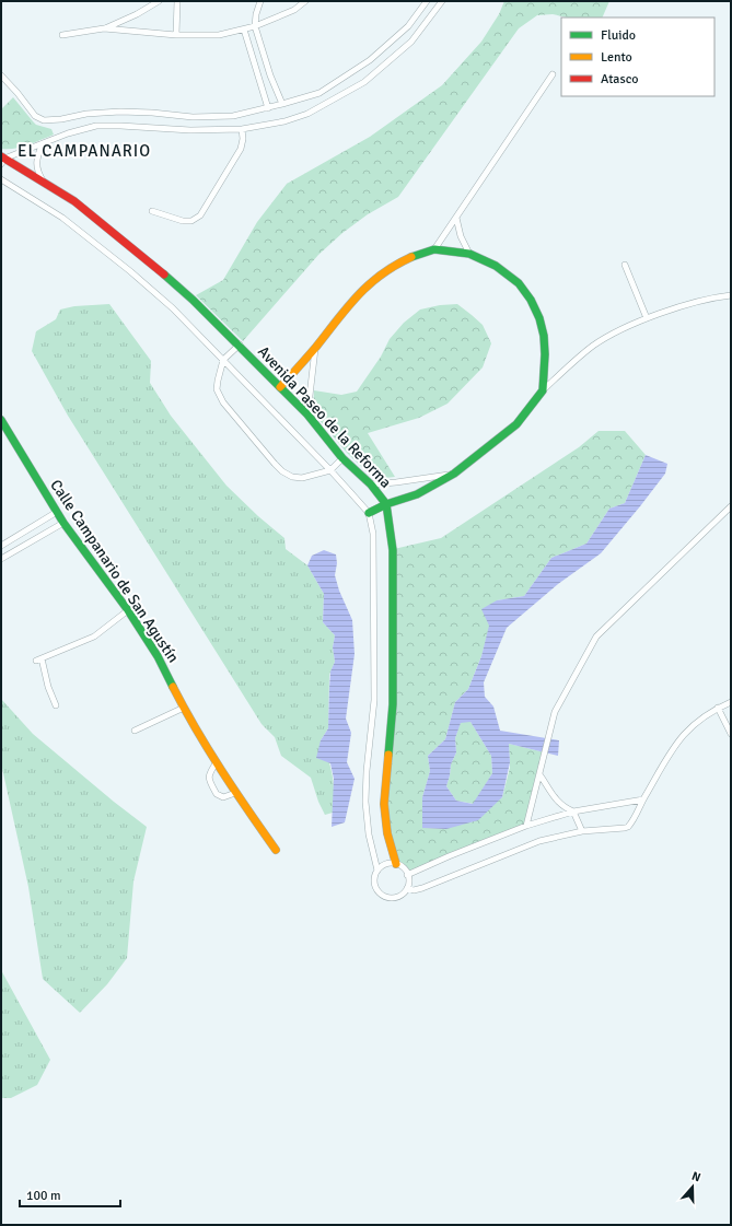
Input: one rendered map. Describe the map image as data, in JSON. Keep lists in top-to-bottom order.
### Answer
{
  "streets": {
    "street": ["Avenida Paseo de la Reforma", "Calle Campanario de San Agustín"]
  },
  "districts": ["EL CAMPANARIO"],
  "legend": ["Fluido", "Lento", "Atasco"],
  "scale_bar": "100 m",
  "north": "top"
}
